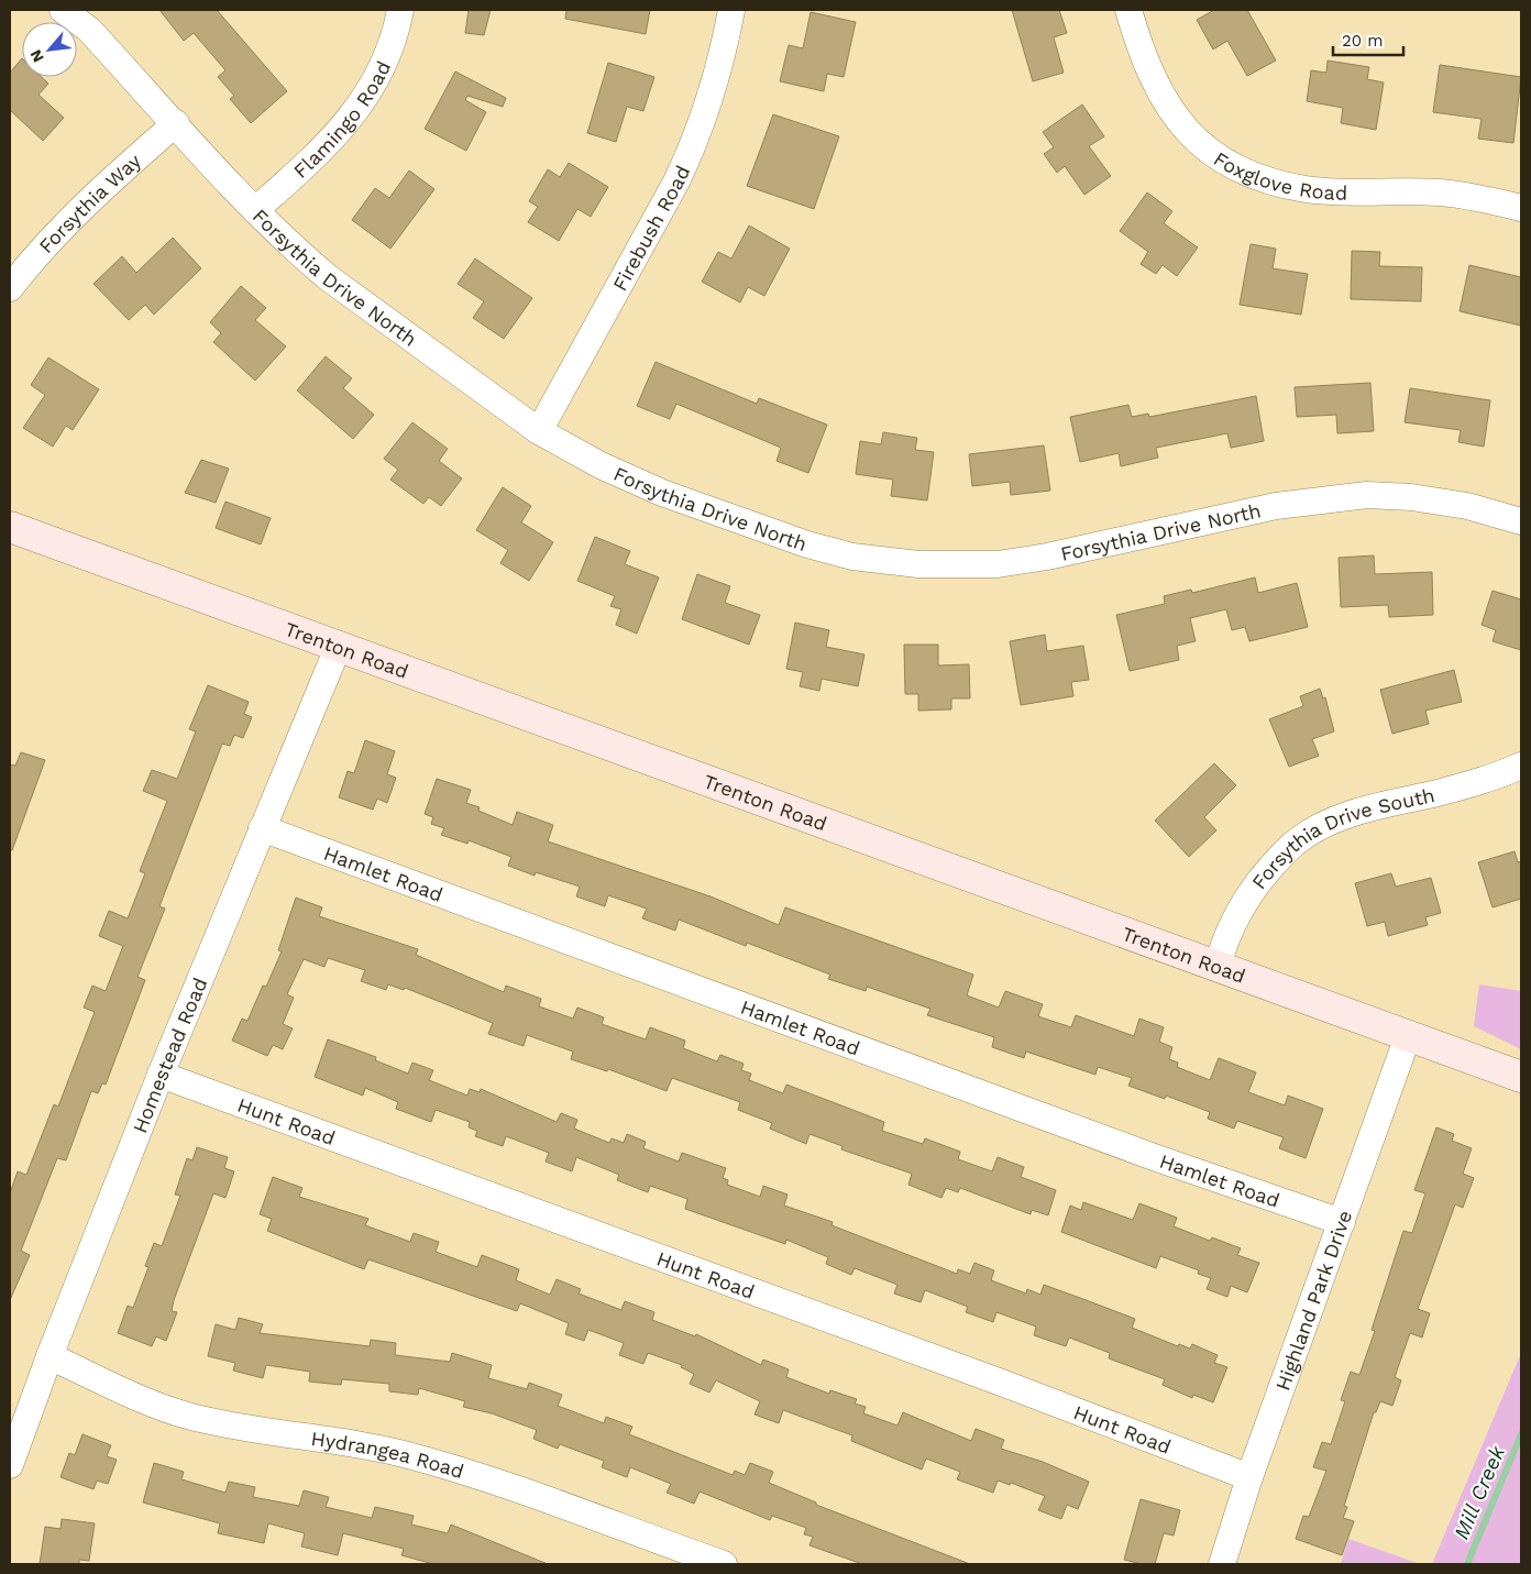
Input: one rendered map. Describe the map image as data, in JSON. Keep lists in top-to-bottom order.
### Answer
{
  "streets": {
    "main road": ["Trenton Road"],
    "street": [
      "Flamingo Road",
      "Foxglove Road",
      "Forsythia Way",
      "Firebush Road",
      "Forsythia Drive North",
      "Forsythia Drive South",
      "Hamlet Road",
      "Homestead Road",
      "Hunt Road",
      "Highland Park Drive",
      "Hydrangea Road"
    ]
  },
  "crossings": [
    ["Flamingo Road", "Forsythia Drive North"],
    ["Forsythia Way", "Forsythia Drive North"],
    ["Firebush Road", "Forsythia Drive North"],
    ["Trenton Road", "Forsythia Drive South"],
    ["Trenton Road", "Homestead Road"],
    ["Trenton Road", "Highland Park Drive"],
    ["Hamlet Road", "Homestead Road"],
    ["Hamlet Road", "Highland Park Drive"],
    ["Homestead Road", "Hunt Road"],
    ["Homestead Road", "Hydrangea Road"],
    ["Hunt Road", "Highland Park Drive"]
  ],
  "water": ["Mill Creek"],
  "scale_bar": "20 m",
  "north": "bottom left"
}
